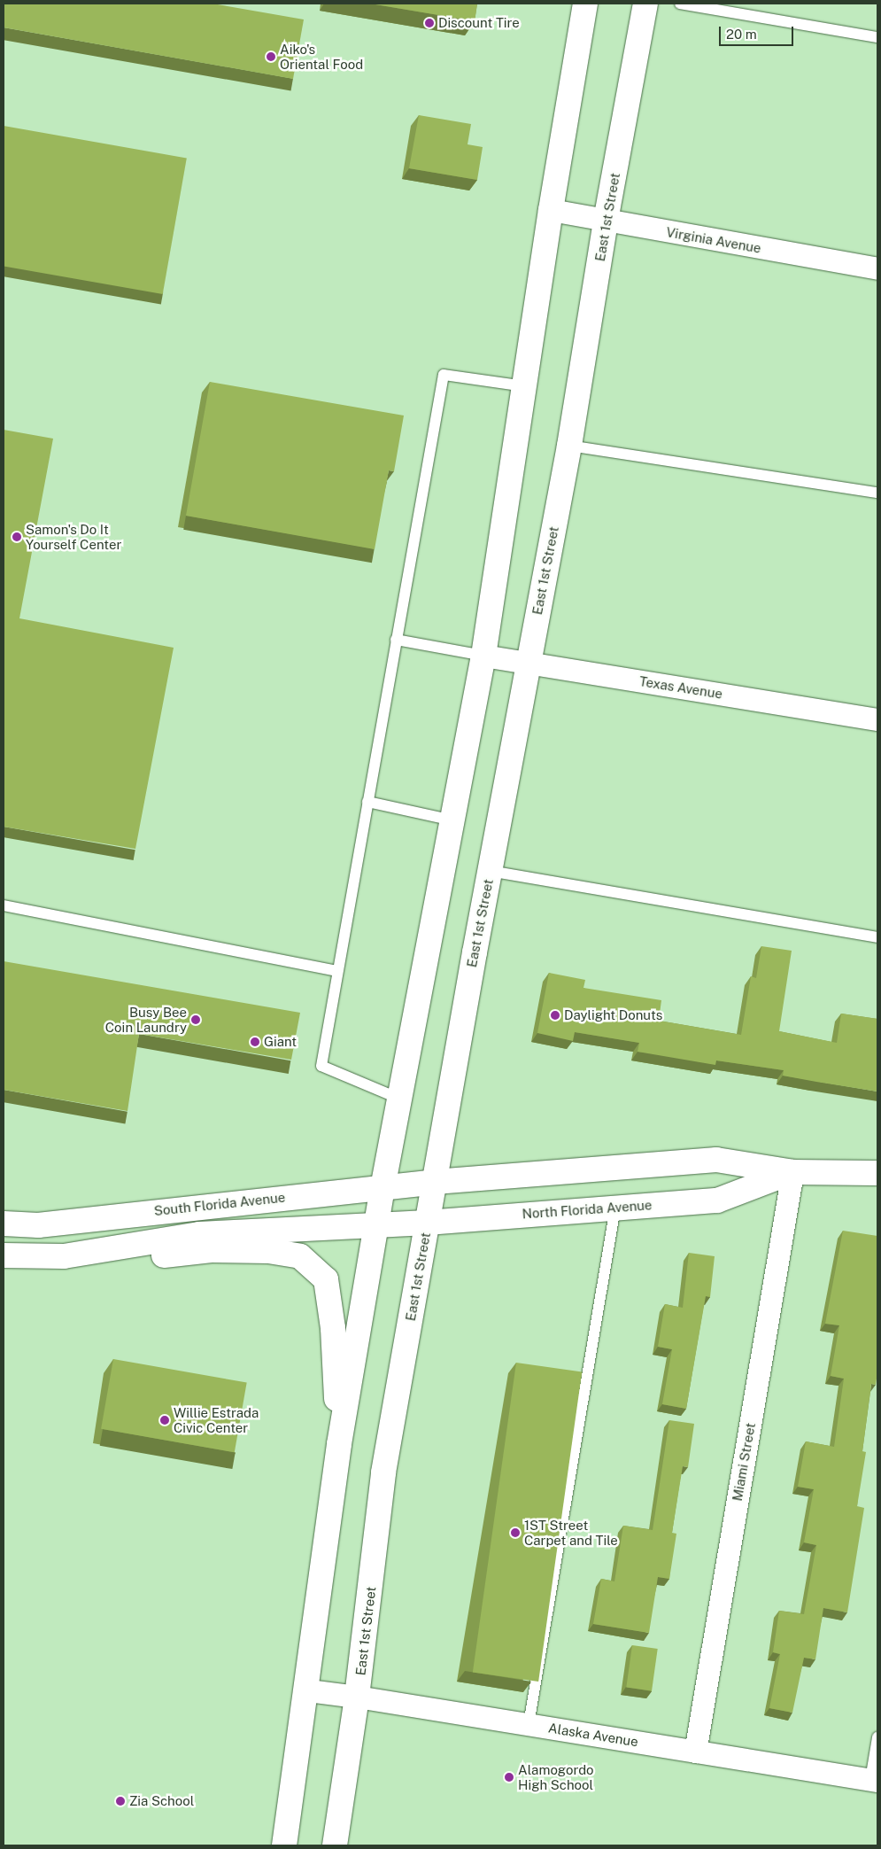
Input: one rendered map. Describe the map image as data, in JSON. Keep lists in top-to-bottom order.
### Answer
{
  "streets": {
    "main road": ["East 1st Street", "South Florida Avenue", "North Florida Avenue"],
    "street": [
      "Virginia Avenue",
      "Texas Avenue",
      "Miami Street",
      "Alaska Avenue"
    ]
  },
  "crossings": [
    ["East 1st Street", "Virginia Avenue"],
    ["East 1st Street", "Texas Avenue"],
    ["East 1st Street", "South Florida Avenue"],
    ["East 1st Street", "North Florida Avenue"],
    ["East 1st Street", "Alaska Avenue"],
    ["South Florida Avenue", "North Florida Avenue"],
    ["North Florida Avenue", "Miami Street"],
    ["Miami Street", "Alaska Avenue"]
  ],
  "places": [
    "Discount Tire",
    "Aiko's Oriental Food",
    "Samon's Do It Yourself Center",
    "Daylight Donuts",
    "Busy Bee Coin Laundry",
    "Giant",
    "Willie Estrada Civic Center",
    "1ST Street Carpet and Tile",
    "Alamogordo High School",
    "Zia School"
  ],
  "scale_bar": "20 m"
}
